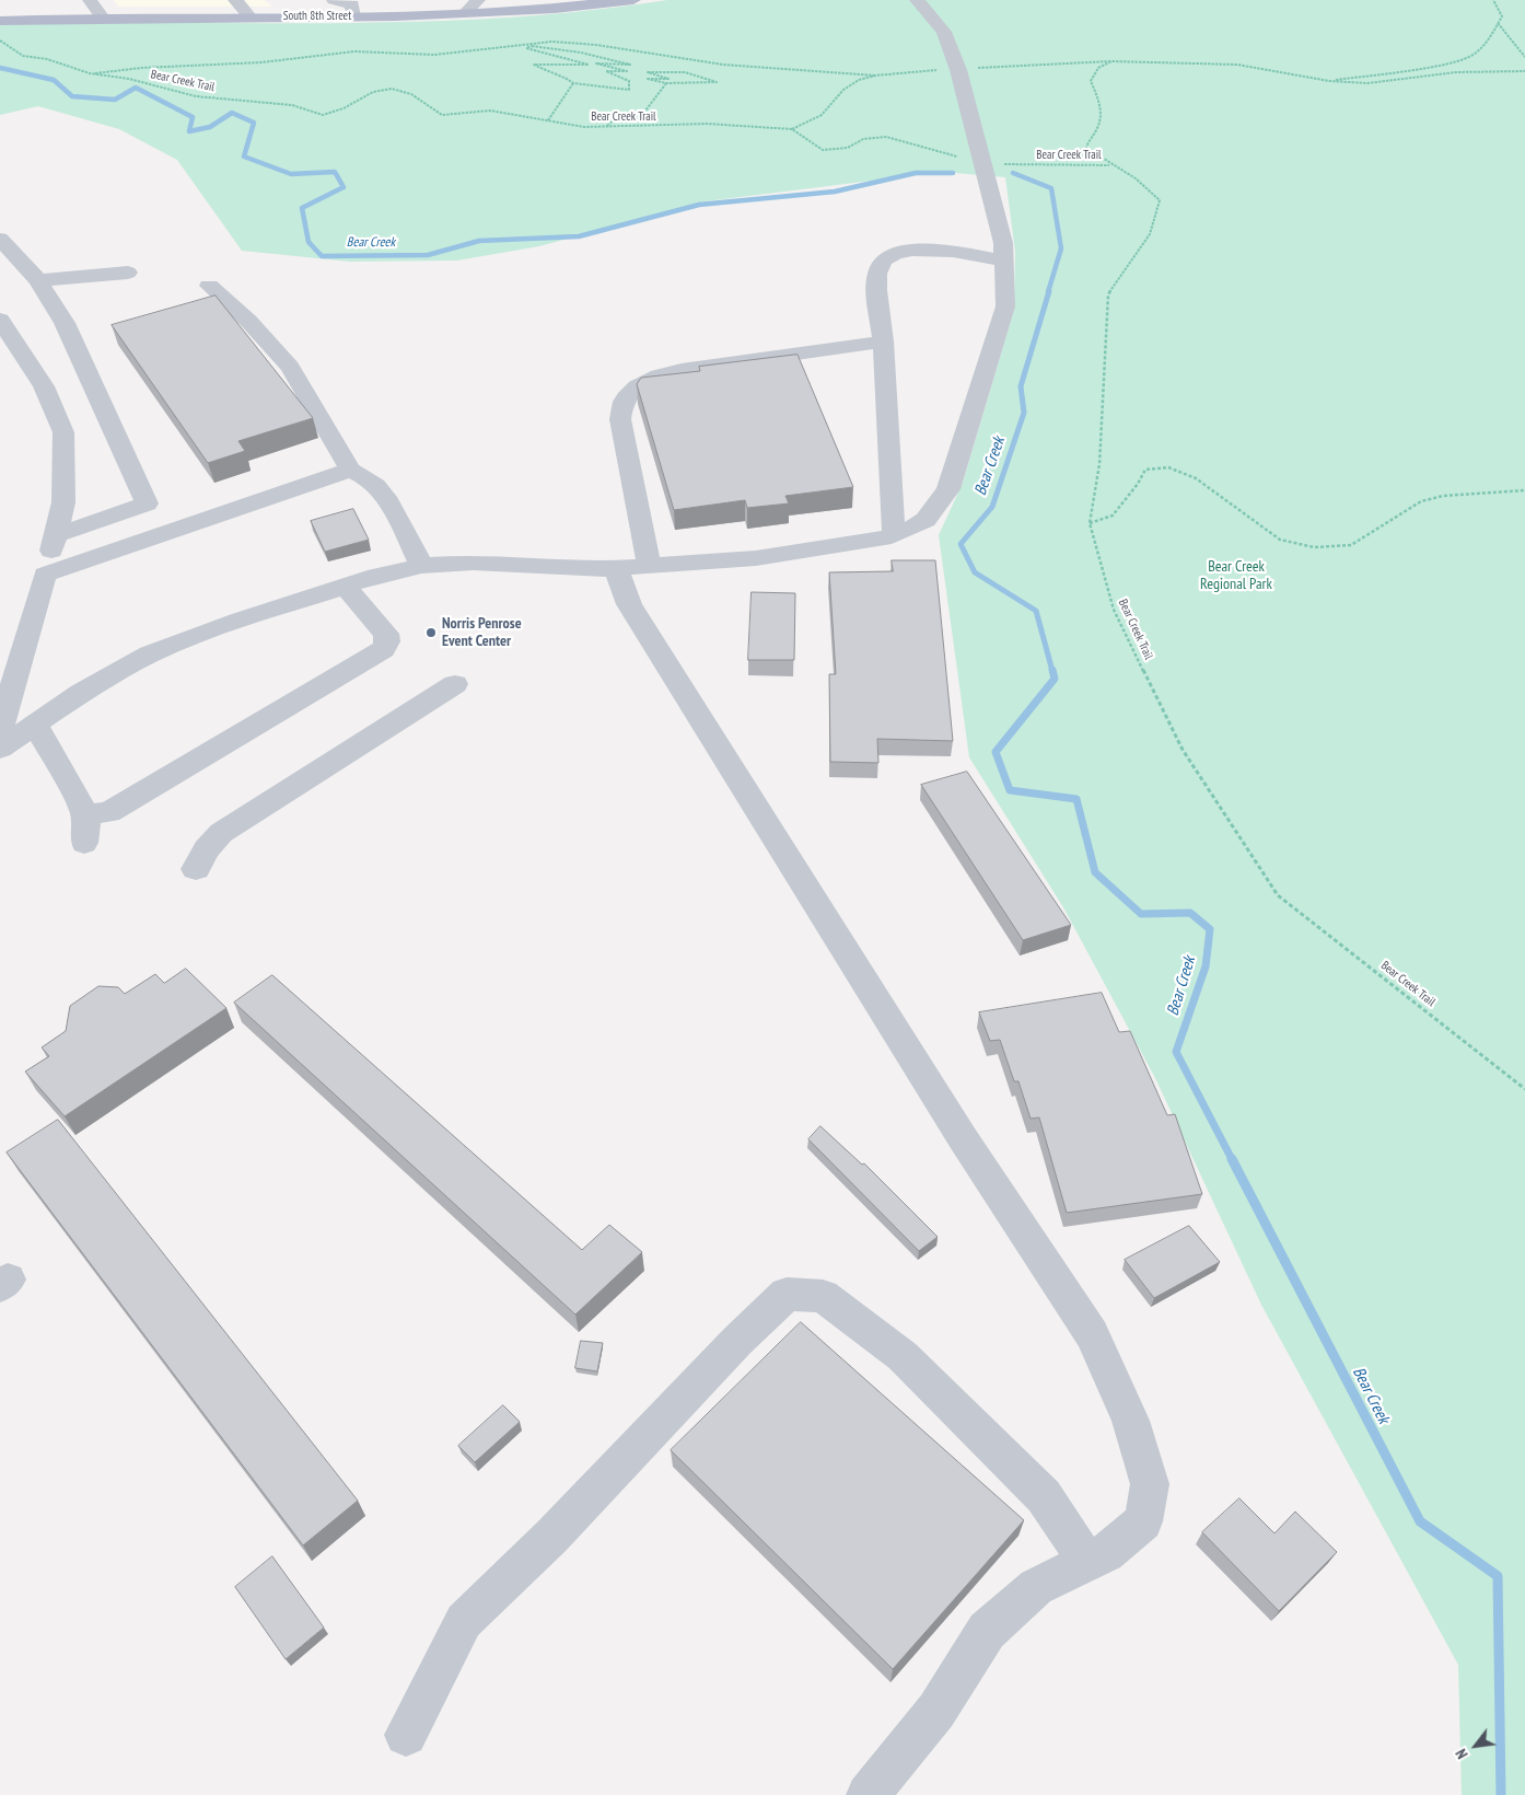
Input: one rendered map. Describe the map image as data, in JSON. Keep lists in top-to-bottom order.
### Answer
{
  "streets": {
    "main road": ["South 8th Street"],
    "path": ["Bear Creek Trail"]
  },
  "water": ["Bear Creek"],
  "parks": ["Bear Creek Regional Park"],
  "places": ["Norris Penrose Event Center"],
  "north": "bottom left"
}
